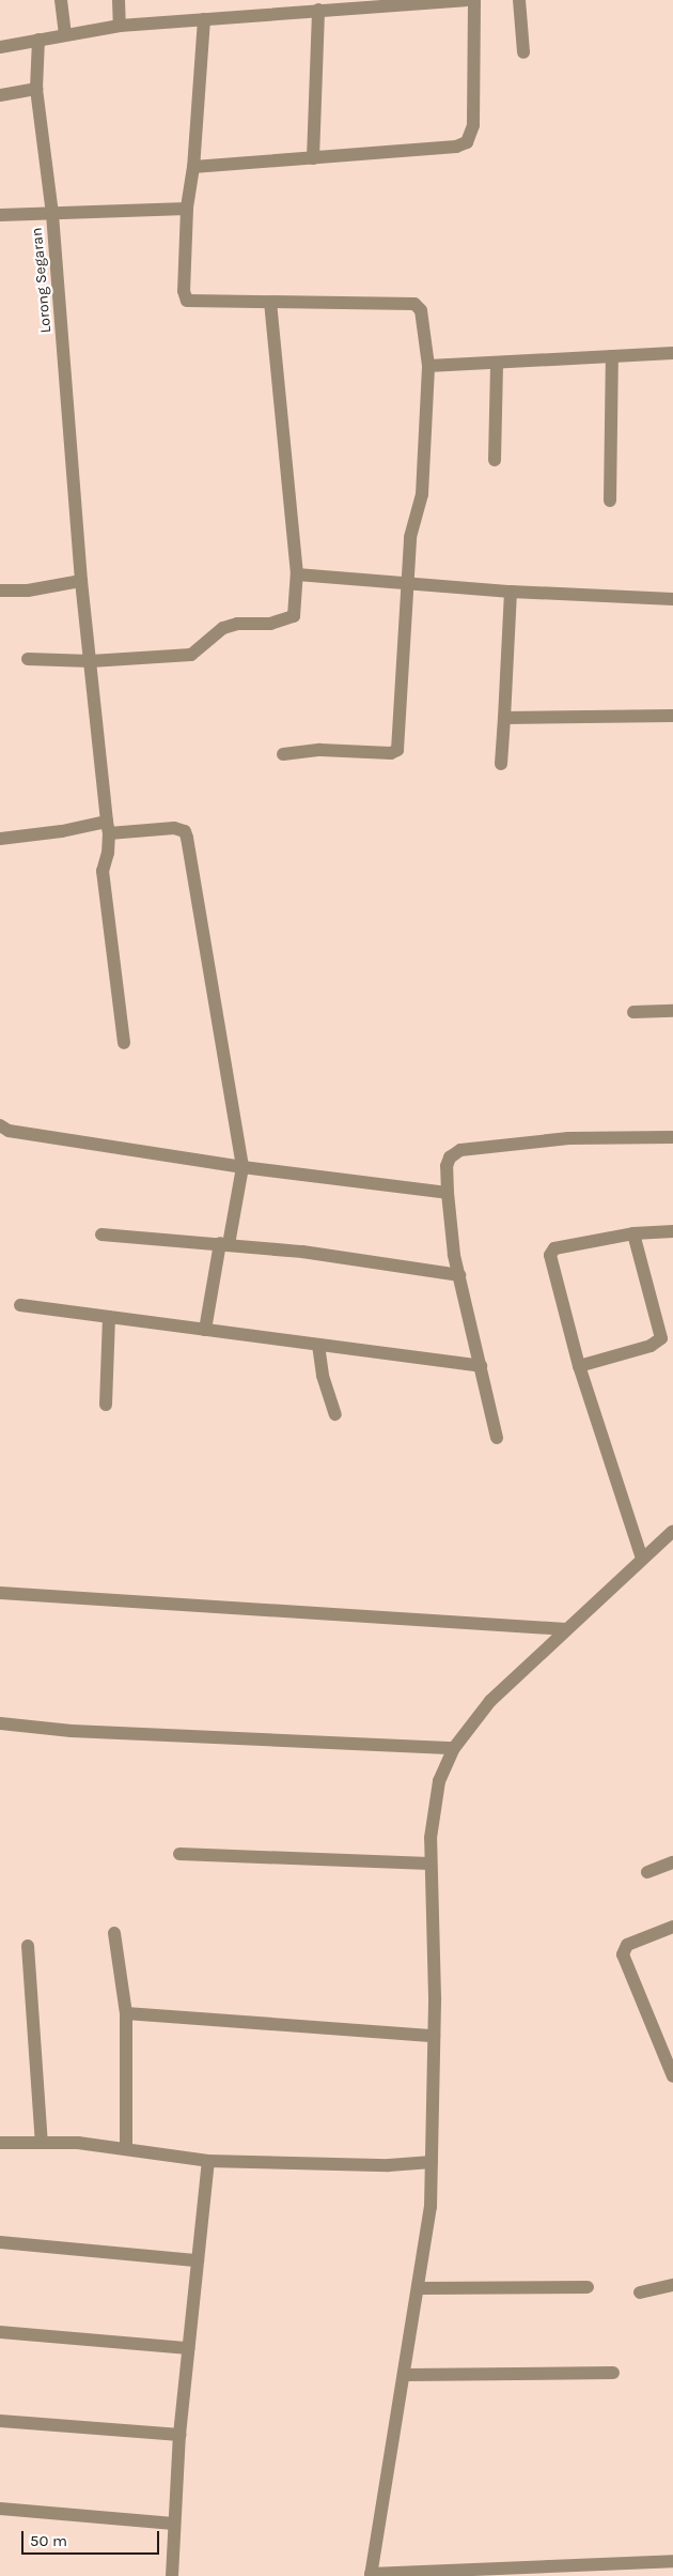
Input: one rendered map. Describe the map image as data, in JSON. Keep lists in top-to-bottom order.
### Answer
{
  "streets": {
    "street": ["Lorong Segaran"]
  },
  "scale_bar": "50 m"
}
